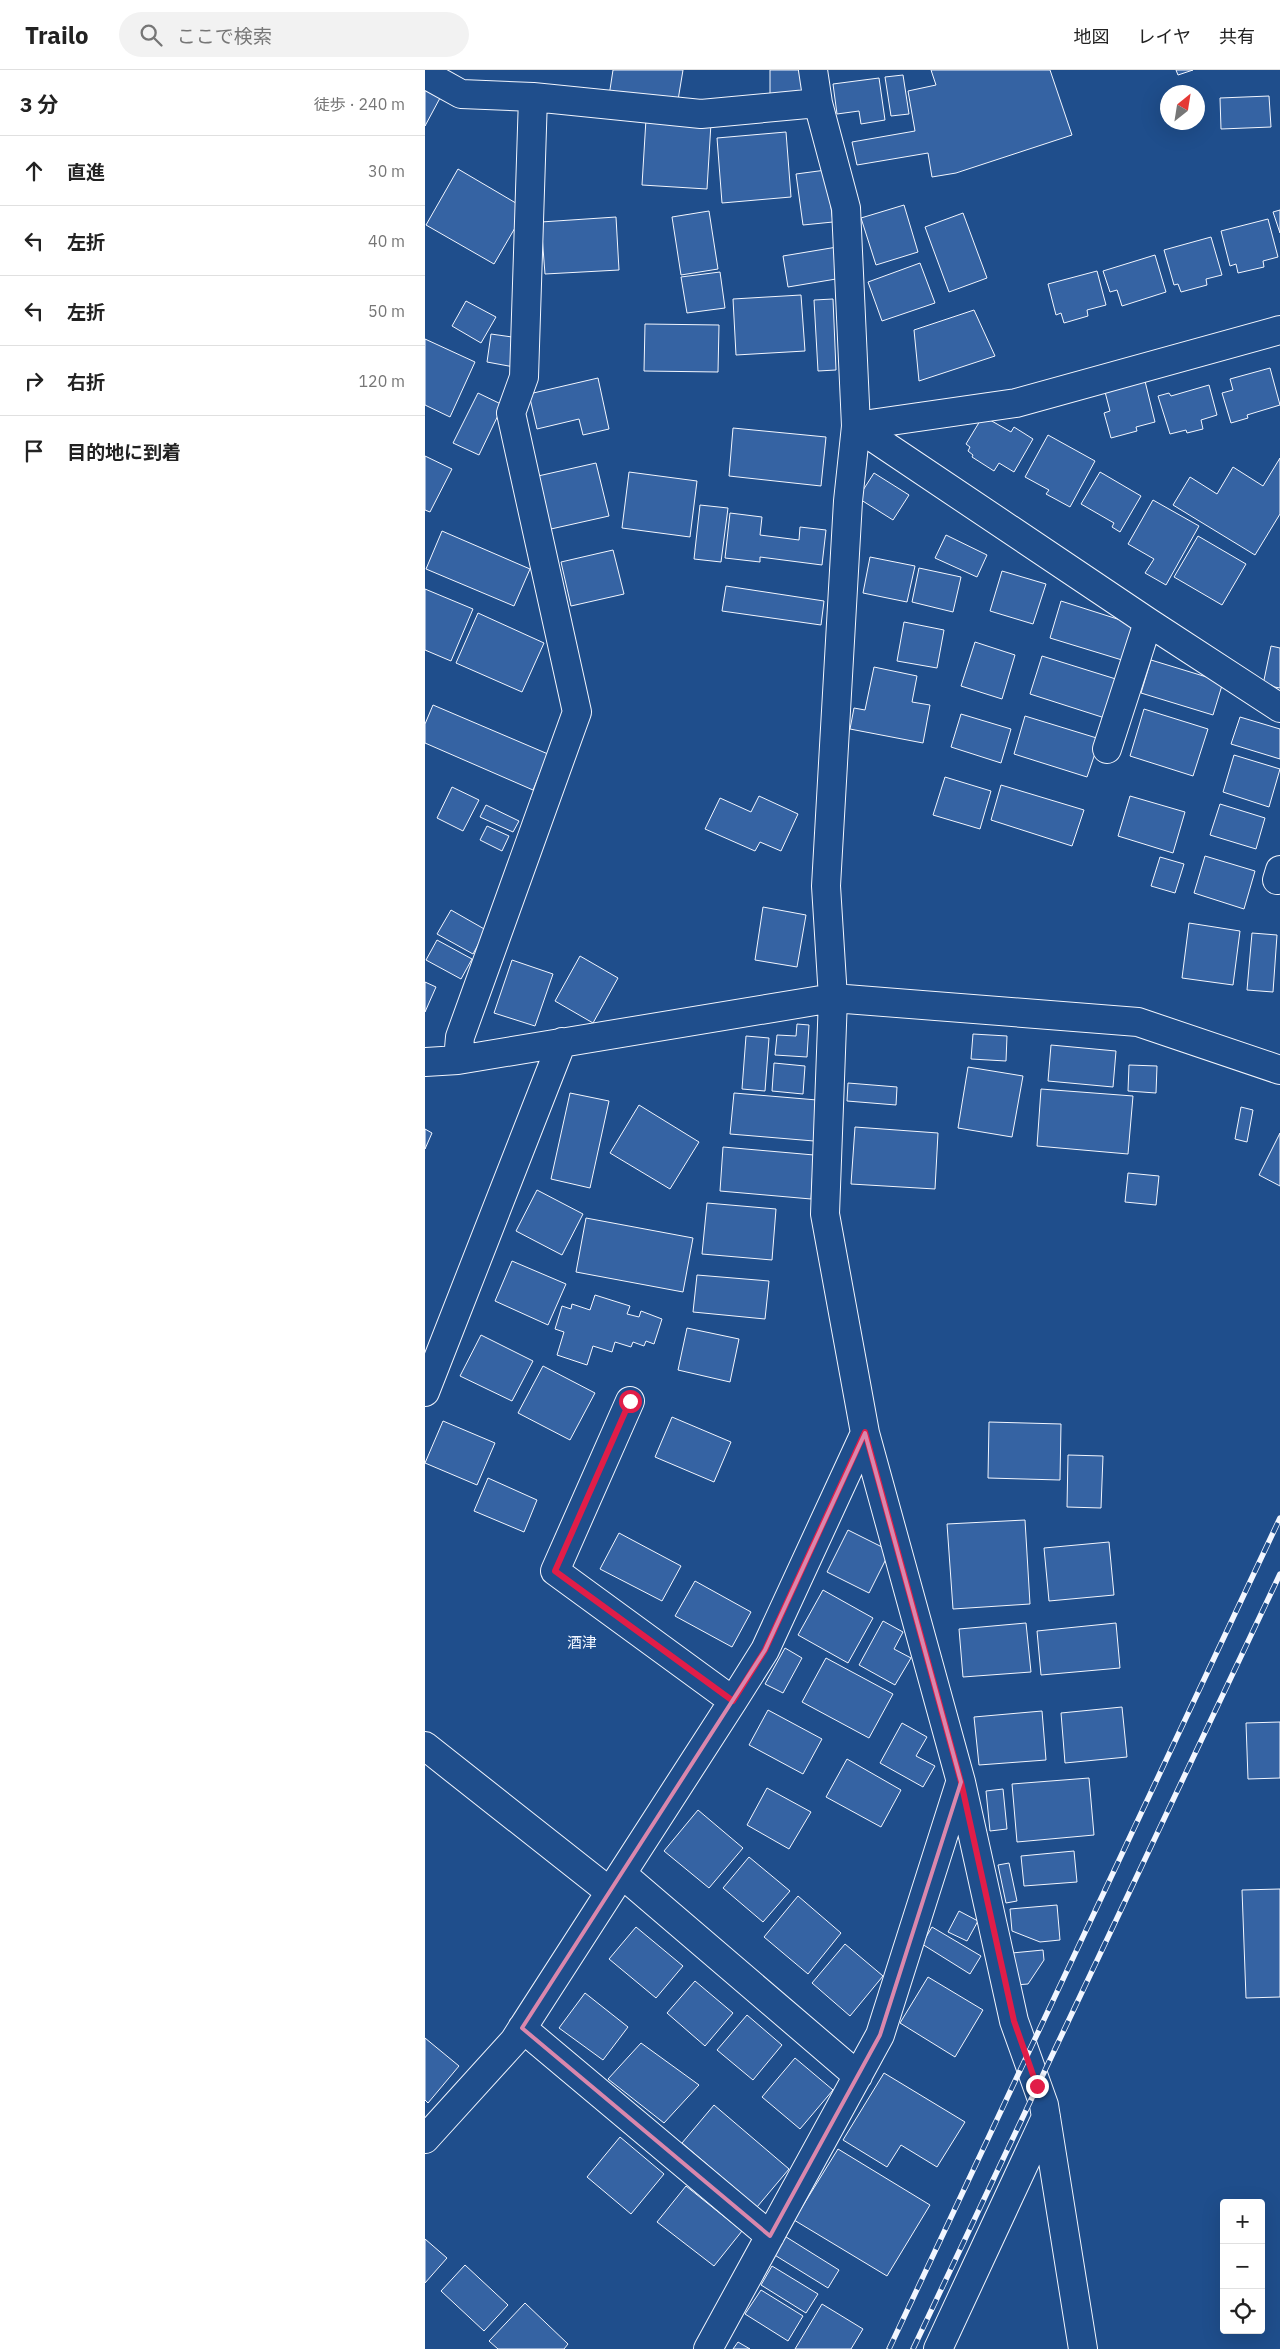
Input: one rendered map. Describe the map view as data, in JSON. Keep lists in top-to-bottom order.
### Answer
{
  "districts": ["酒津"],
  "north": "top right",
  "page": {
    "header": "Trailo",
    "search": "ここで検索",
    "nav": ["地図", "レイヤ", "共有"],
    "heading": ["3 分", "徒歩 · 240 m"],
    "list": [
      ["直進", "30 m"],
      ["左折", "40 m"],
      ["左折", "50 m"],
      ["右折", "120 m"],
      "目的地に到着"
    ],
    "map_buttons": ["+", "−"]
  }
}
